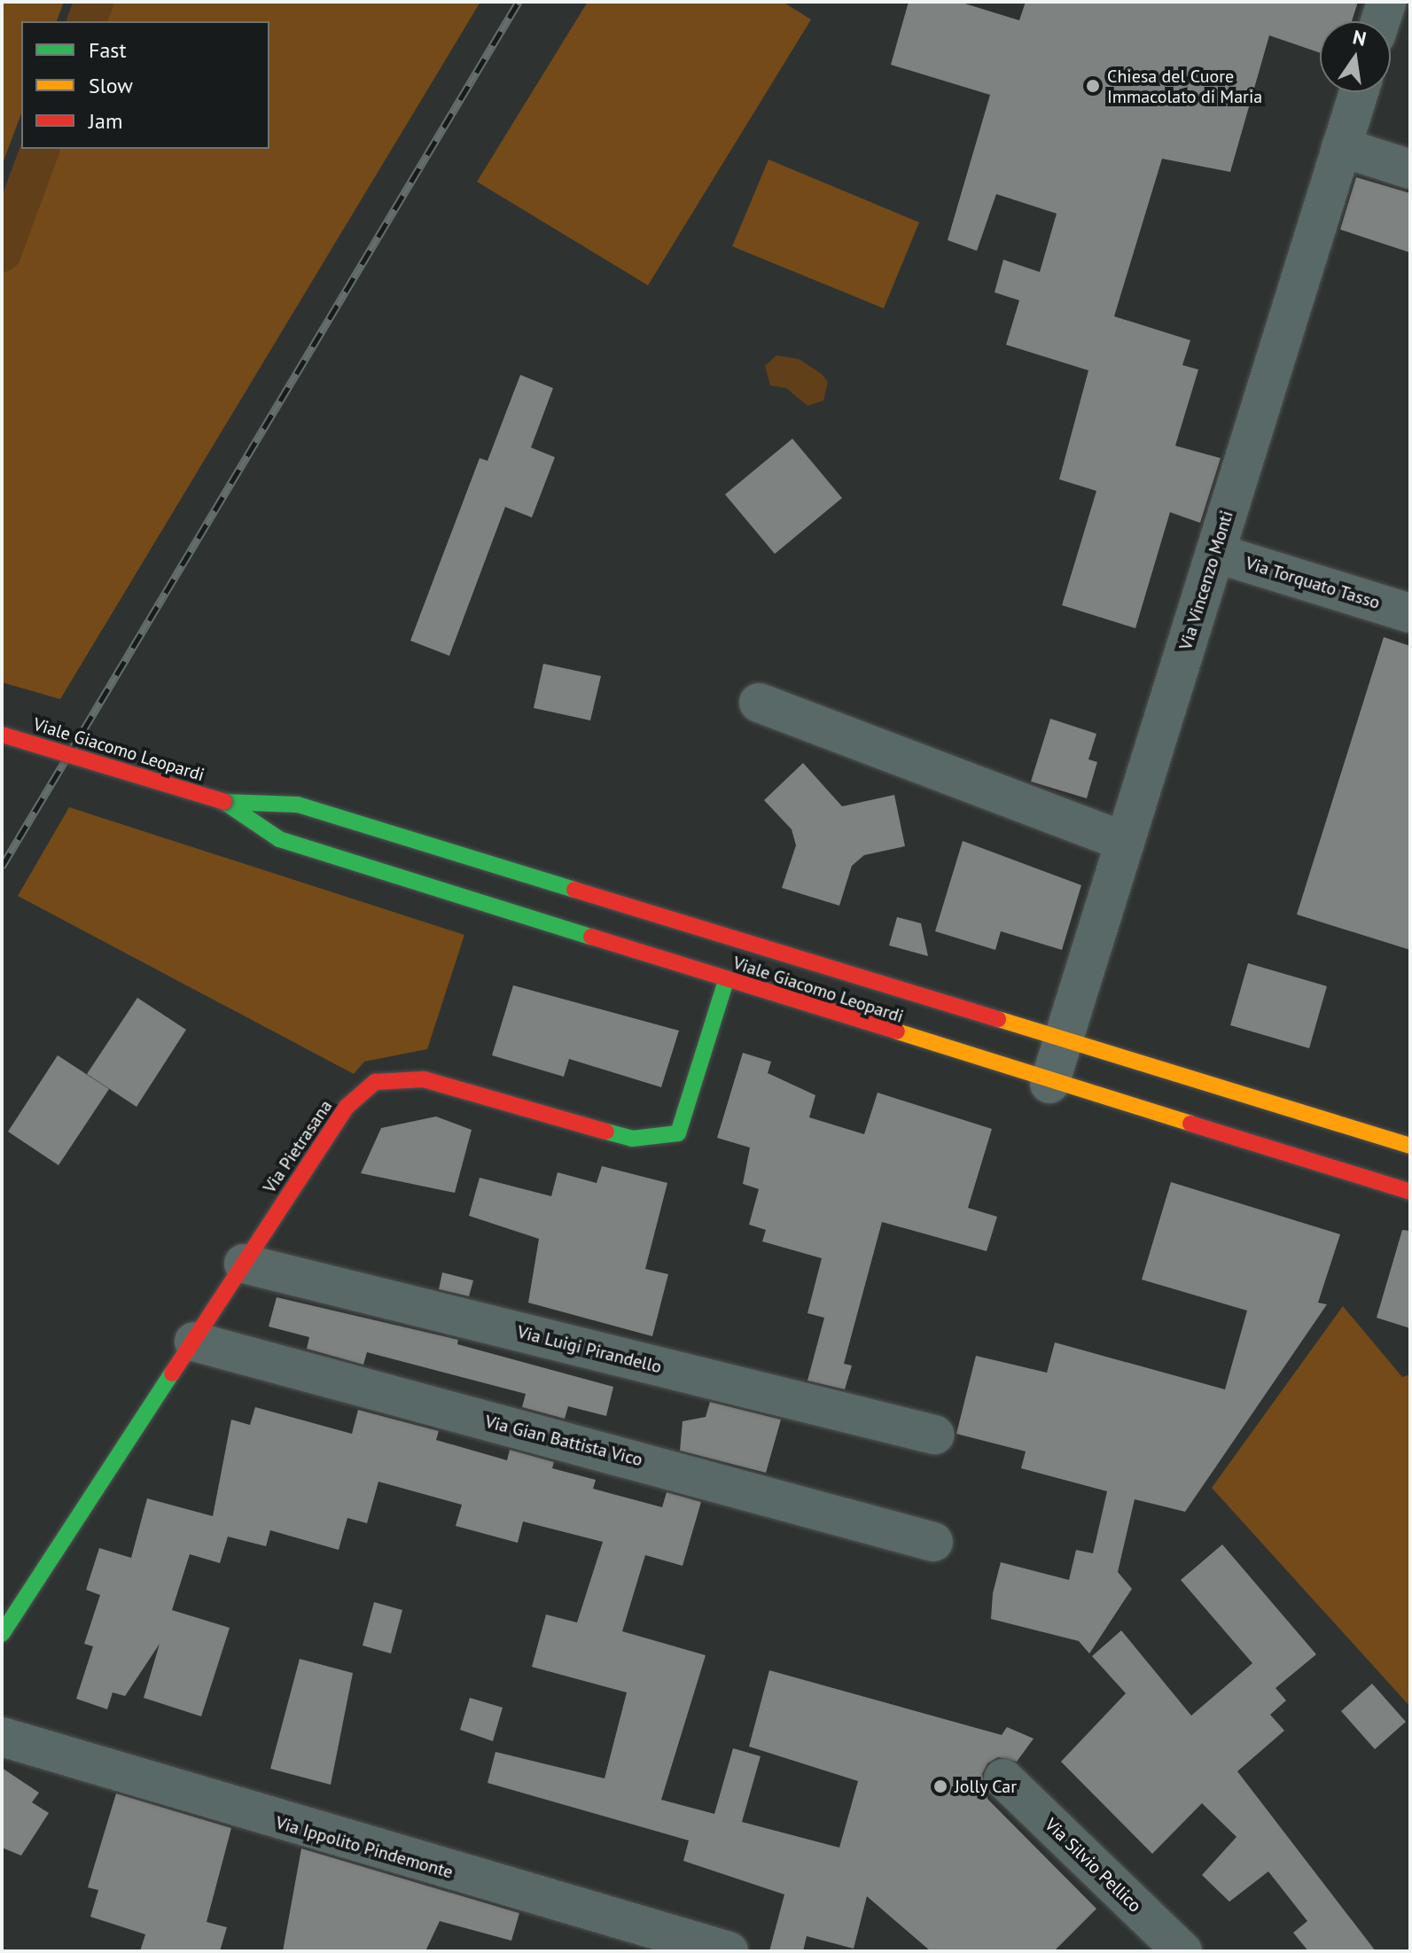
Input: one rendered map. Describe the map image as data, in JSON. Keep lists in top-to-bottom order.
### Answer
{
  "streets": {
    "main road": ["Viale Giacomo Leopardi", "Via Pietrasana"],
    "street": [
      "Via Vincenzo Monti",
      "Via Torquato Tasso",
      "Via Luigi Pirandello",
      "Via Gian Battista Vico",
      "Via Ippolito Pindemonte",
      "Via Silvio Pellico"
    ]
  },
  "crossings": [
    ["Via Vincenzo Monti", "Via Torquato Tasso"],
    ["Via Vincenzo Monti", "Viale Giacomo Leopardi"],
    ["Viale Giacomo Leopardi", "Via Pietrasana"],
    ["Via Pietrasana", "Via Luigi Pirandello"],
    ["Via Pietrasana", "Via Gian Battista Vico"]
  ],
  "places": ["Chiesa del Cuore Immacolato di Maria", "Jolly Car"],
  "legend": ["Fast", "Slow", "Jam"],
  "north": "top"
}
